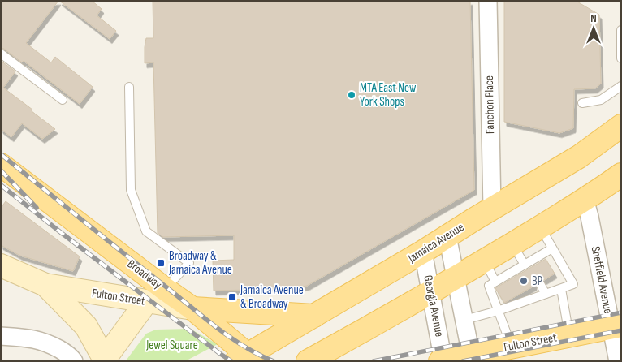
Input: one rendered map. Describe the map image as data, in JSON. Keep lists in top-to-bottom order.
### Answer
{
  "streets": {
    "main road": ["Jamaica Avenue", "Broadway", "Fulton Street"],
    "street": ["Fanchon Place", "Sheffield Avenue", "Georgia Avenue"]
  },
  "crossings": [
    ["Fanchon Place", "Jamaica Avenue"],
    ["Jamaica Avenue", "Broadway"],
    ["Jamaica Avenue", "Georgia Avenue"],
    ["Broadway", "Fulton Street"],
    ["Sheffield Avenue", "Fulton Street"],
    ["Fulton Street", "Georgia Avenue"]
  ],
  "parks": ["Jewel Square"],
  "places": {
    "other": ["MTA East New York Shops", "BP"],
    "transit": ["Broadway & Jamaica Avenue", "Jamaica Avenue & Broadway"]
  },
  "north": "top"
}
